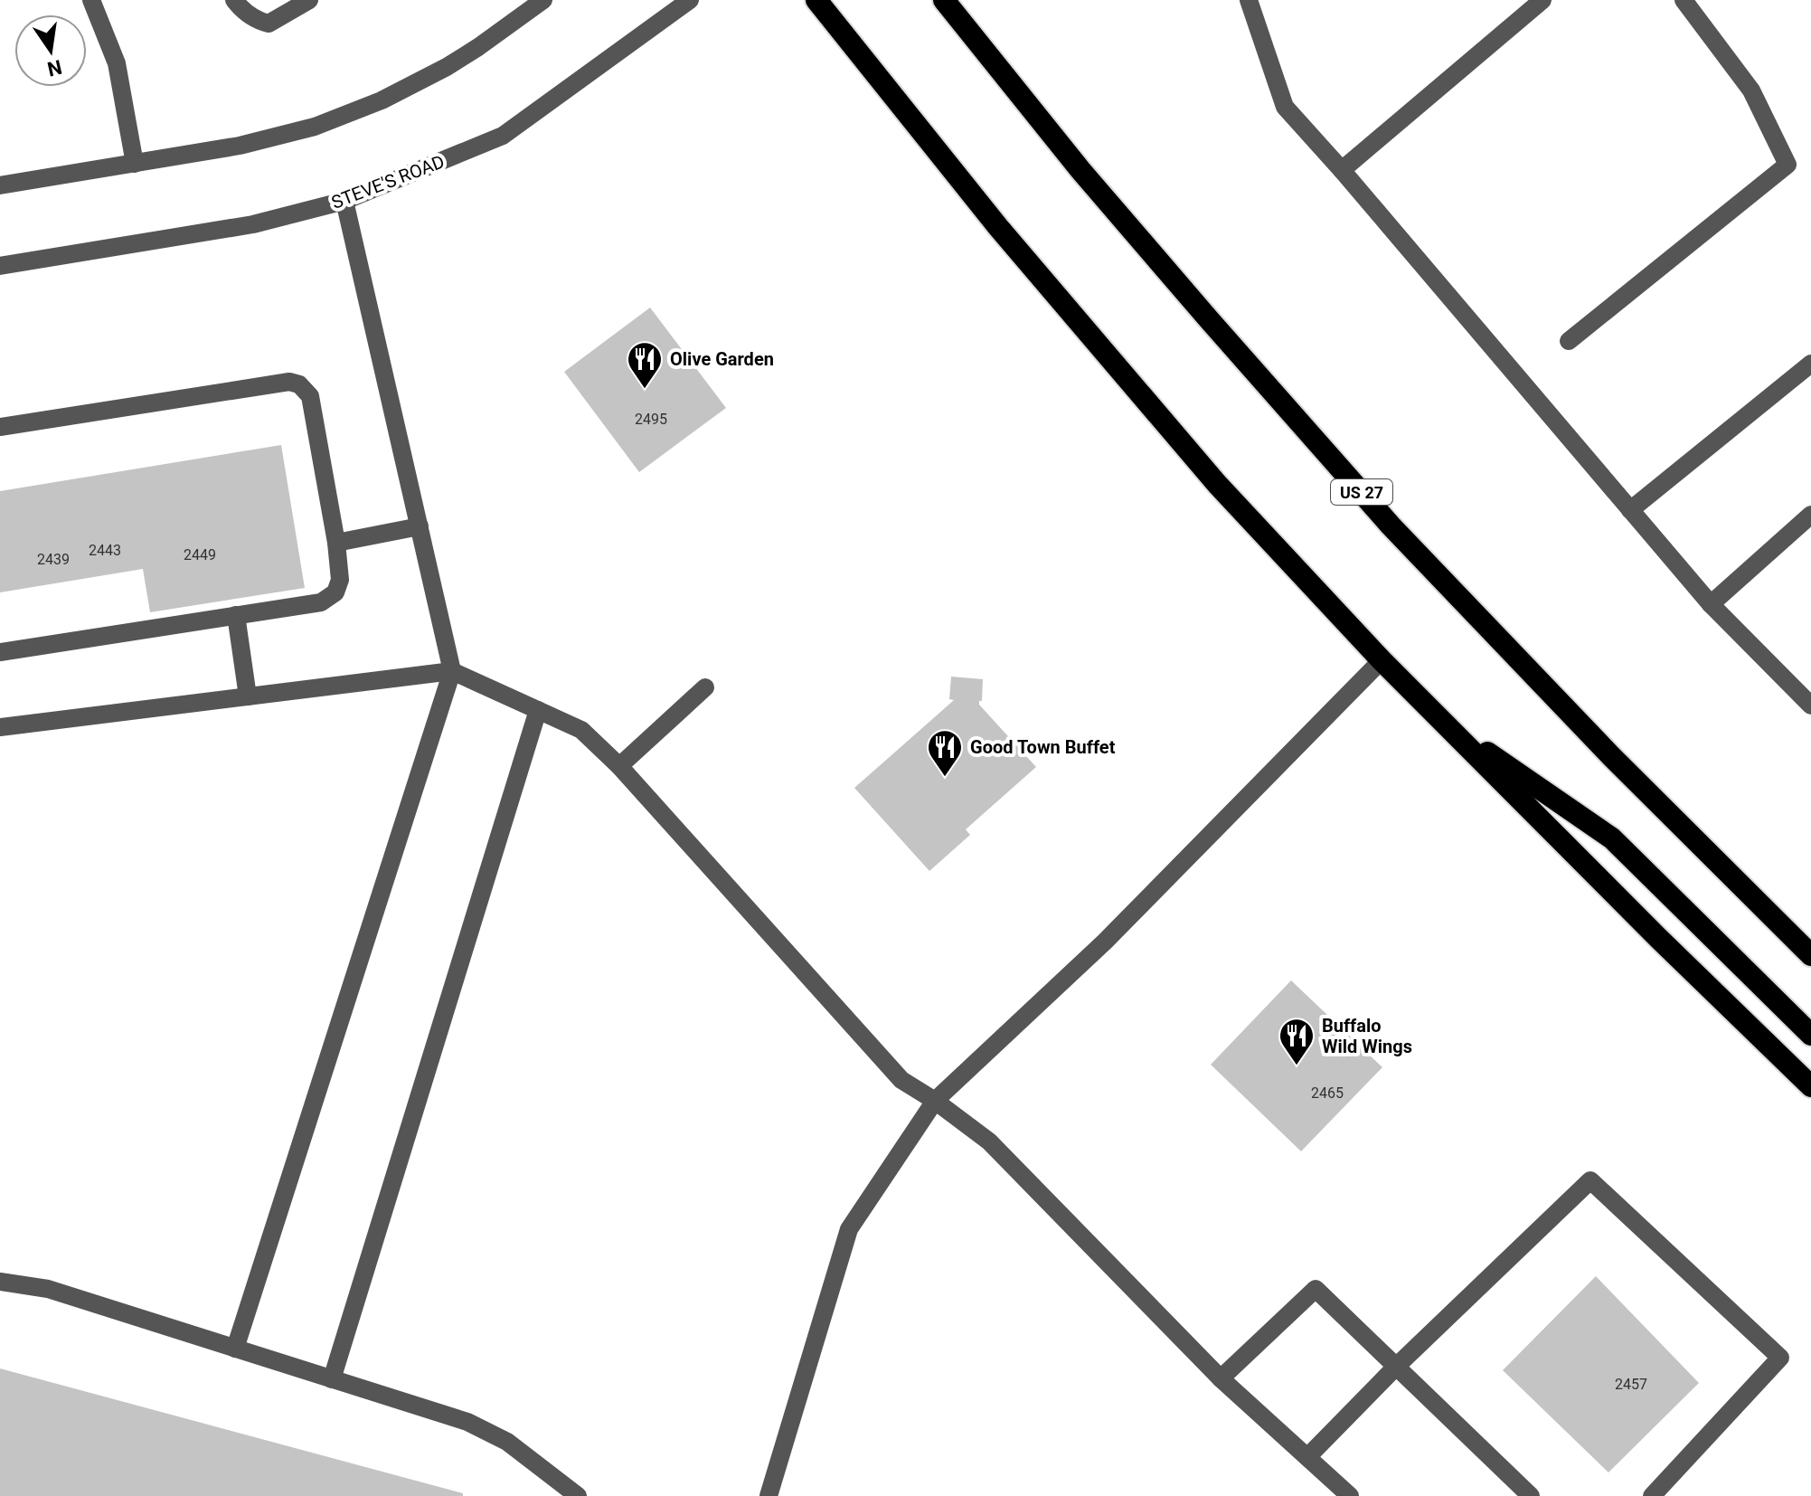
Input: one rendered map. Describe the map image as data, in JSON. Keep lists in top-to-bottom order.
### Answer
{
  "streets": {
    "highway": ["US 27"],
    "street": ["STEVE'S ROAD"]
  },
  "places": {
    "restaurant": ["Olive Garden", "Good Town Buffet", "Buffalo Wild Wings"]
  },
  "house_numbers": [
    "2495",
    "2443",
    "2449",
    "2439",
    "2465",
    "2457"
  ],
  "north": "bottom"
}
